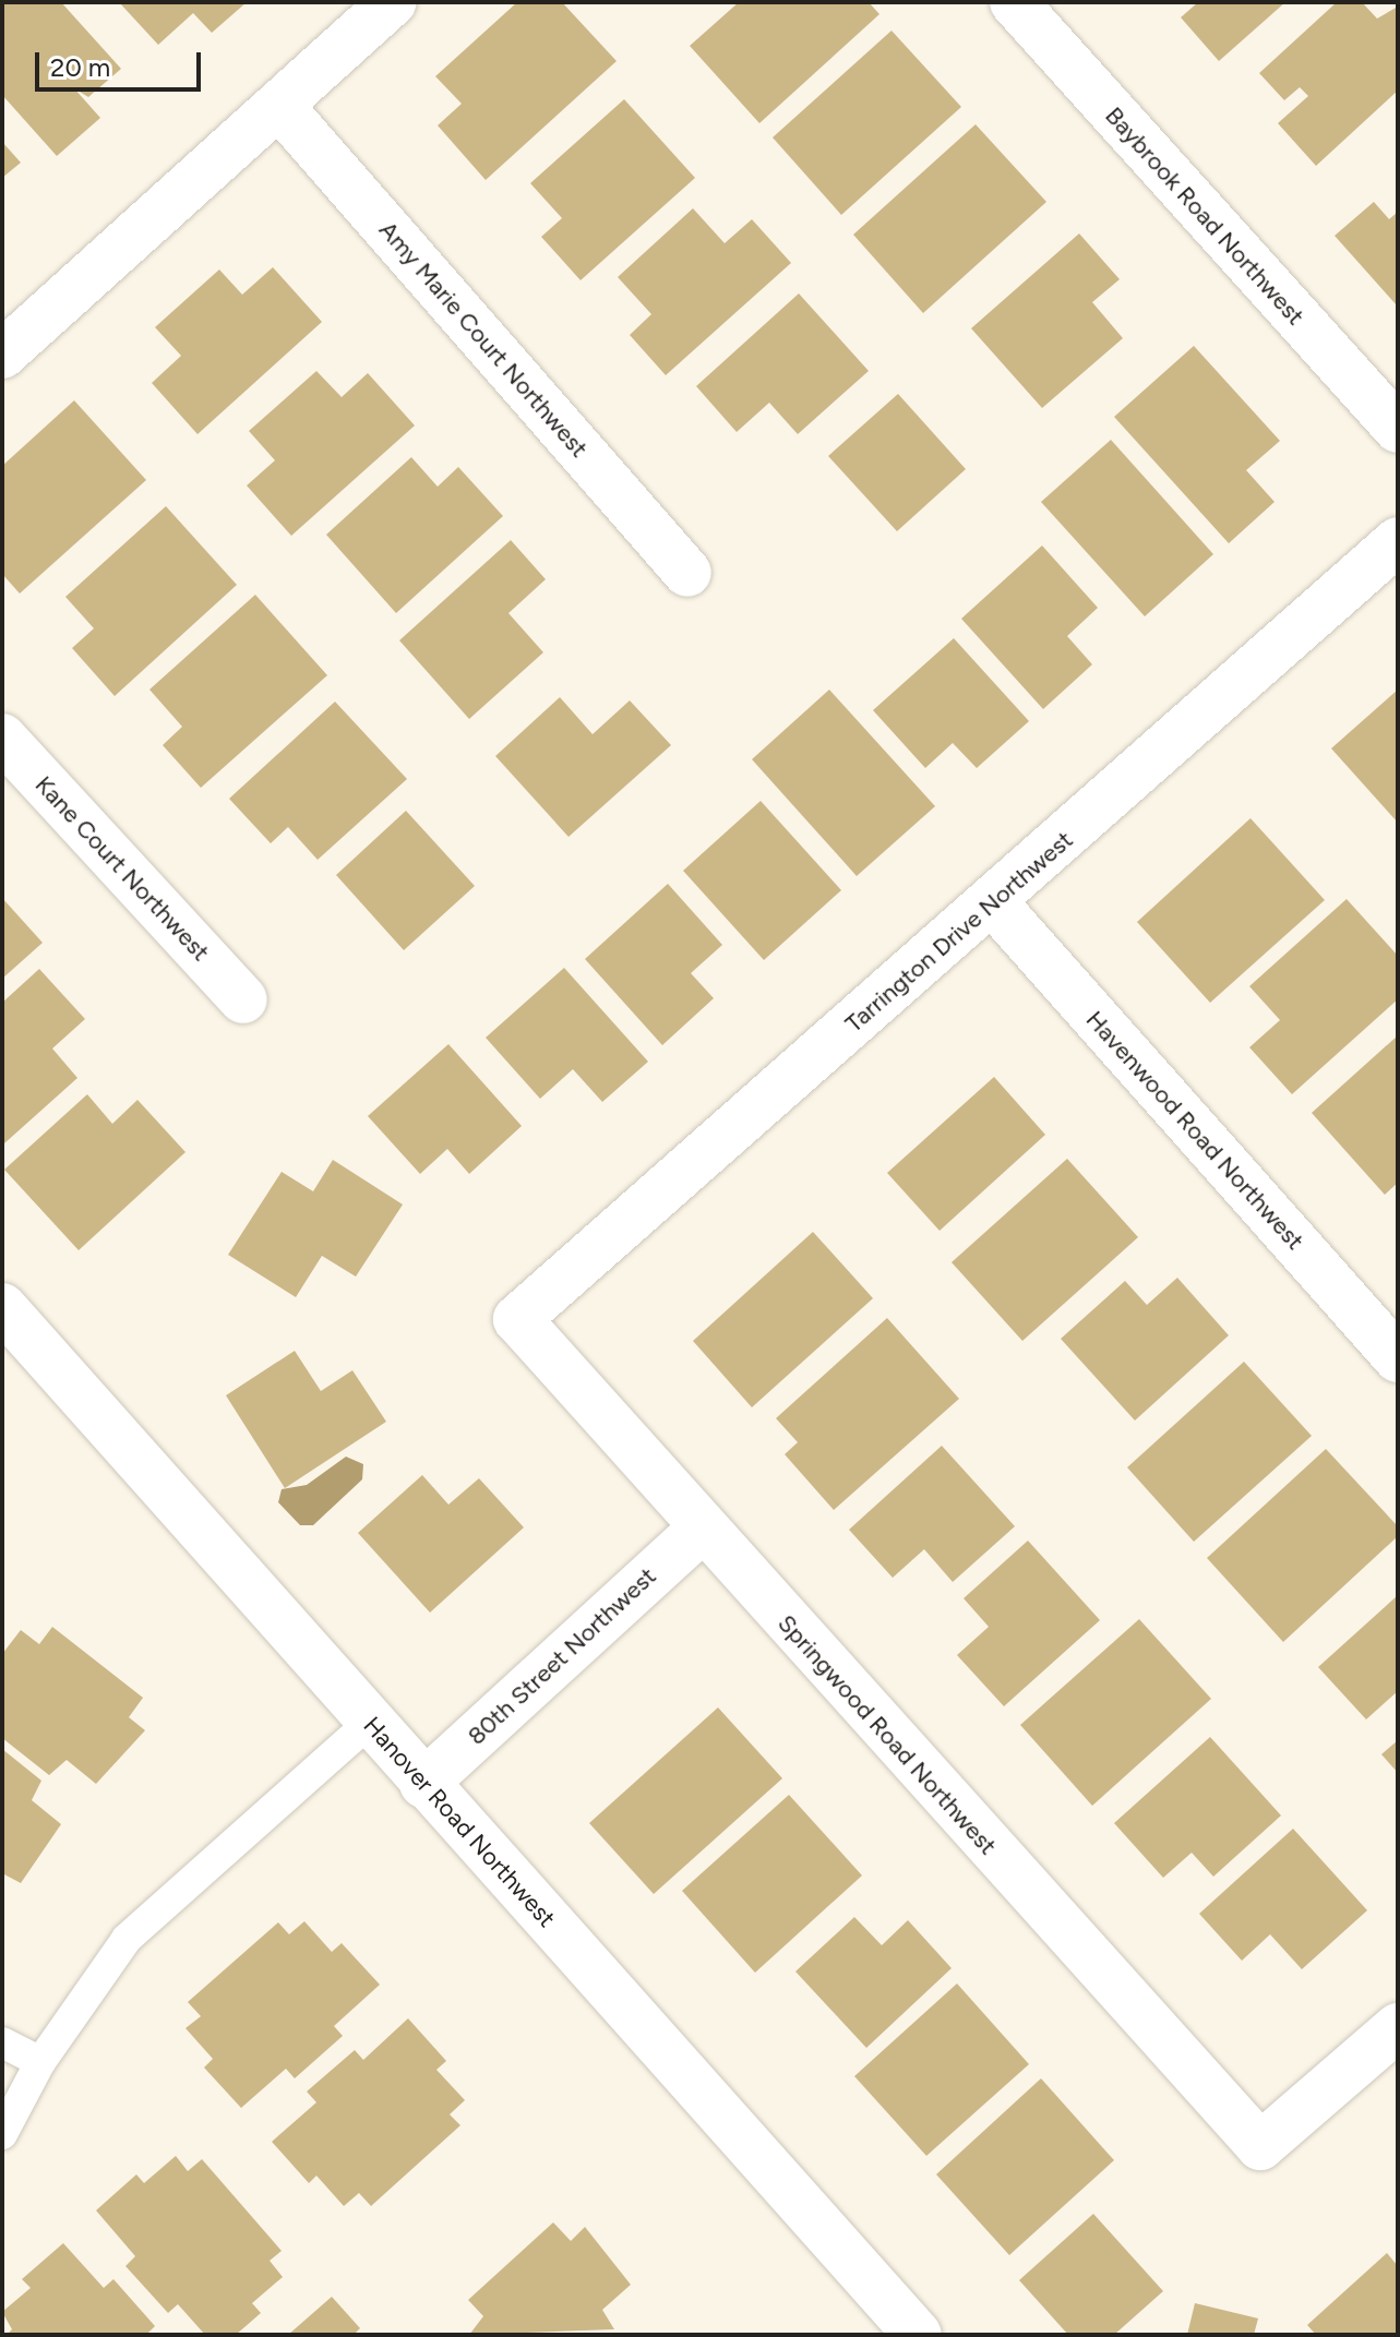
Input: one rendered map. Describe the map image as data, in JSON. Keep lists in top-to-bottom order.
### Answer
{
  "streets": {
    "street": [
      "Baybrook Road Northwest",
      "Amy Marie Court Northwest",
      "Kane Court Northwest",
      "Tarrington Drive Northwest",
      "Havenwood Road Northwest",
      "80th Street Northwest",
      "Springwood Road Northwest",
      "Hanover Road Northwest"
    ]
  },
  "crossings": [
    ["Tarrington Drive Northwest", "Havenwood Road Northwest"],
    ["Tarrington Drive Northwest", "Springwood Road Northwest"],
    ["80th Street Northwest", "Springwood Road Northwest"],
    ["80th Street Northwest", "Hanover Road Northwest"]
  ],
  "scale_bar": "20 m"
}
